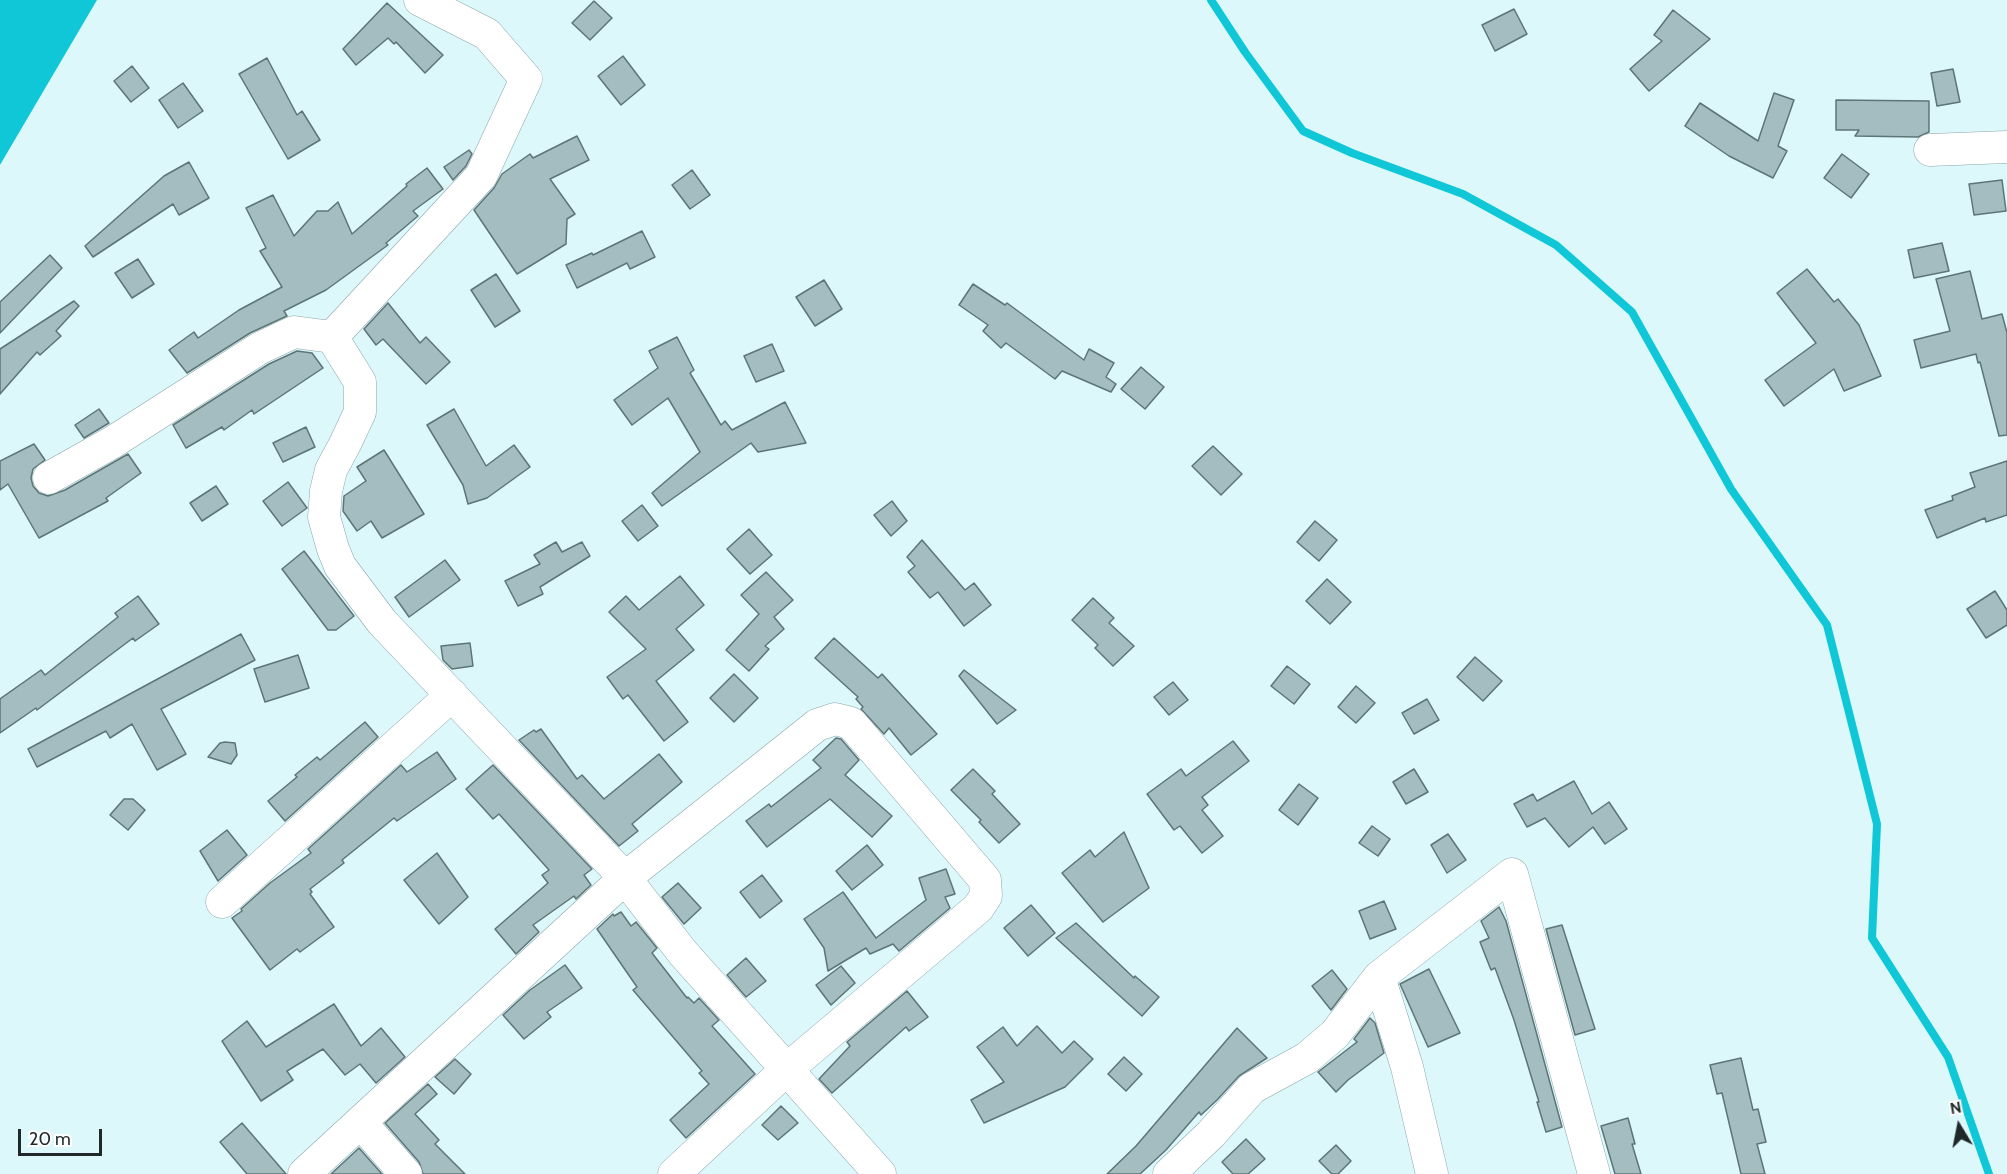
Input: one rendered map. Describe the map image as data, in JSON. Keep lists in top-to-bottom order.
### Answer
{
  "scale_bar": "20 m",
  "north": "top"
}
